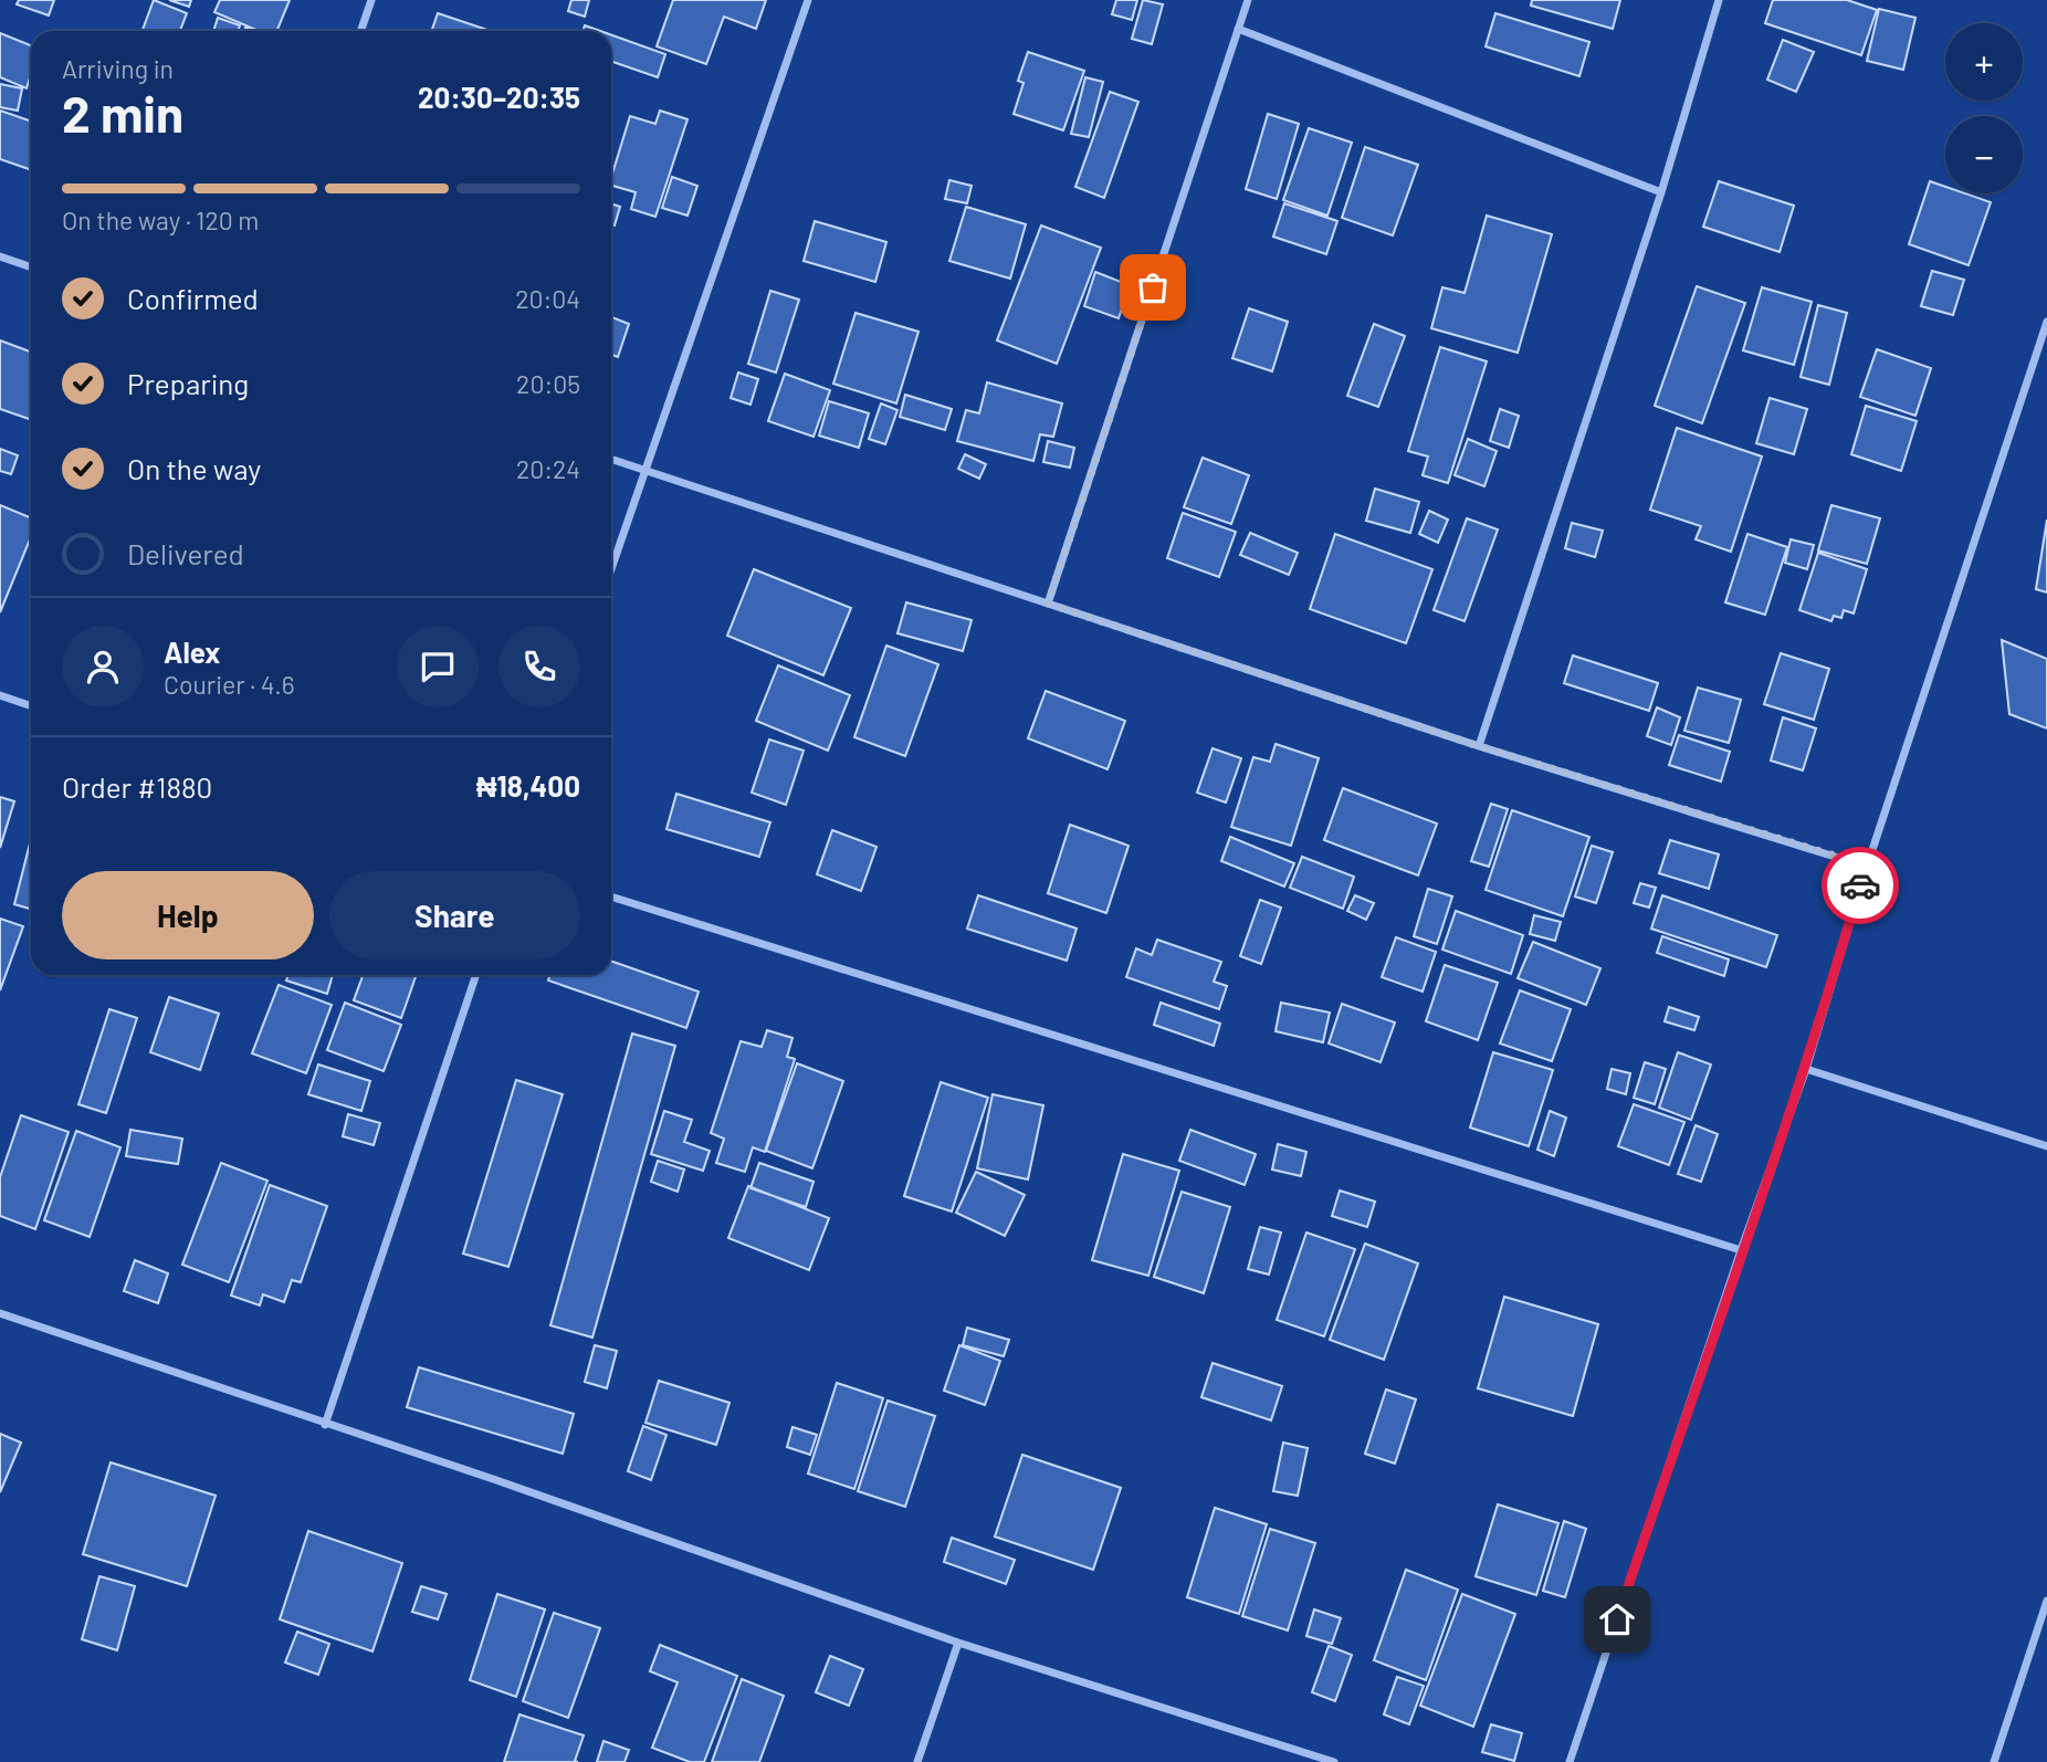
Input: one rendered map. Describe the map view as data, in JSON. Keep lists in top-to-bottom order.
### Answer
{
  "page": {
    "map_buttons": ["+", "−"],
    "heading": ["2 min", "Arriving in", "20:30–20:35"],
    "panel": [
      "Alex",
      "Courier · 4.6",
      "Order #1880",
      "₦18,400"
    ],
    "bar": "On the way · 120 m",
    "list": [
      ["Confirmed", "20:04"],
      ["Preparing", "20:05"],
      ["On the way", "20:24"],
      "Delivered"
    ],
    "buttons": ["Help", "Share"]
  }
}
